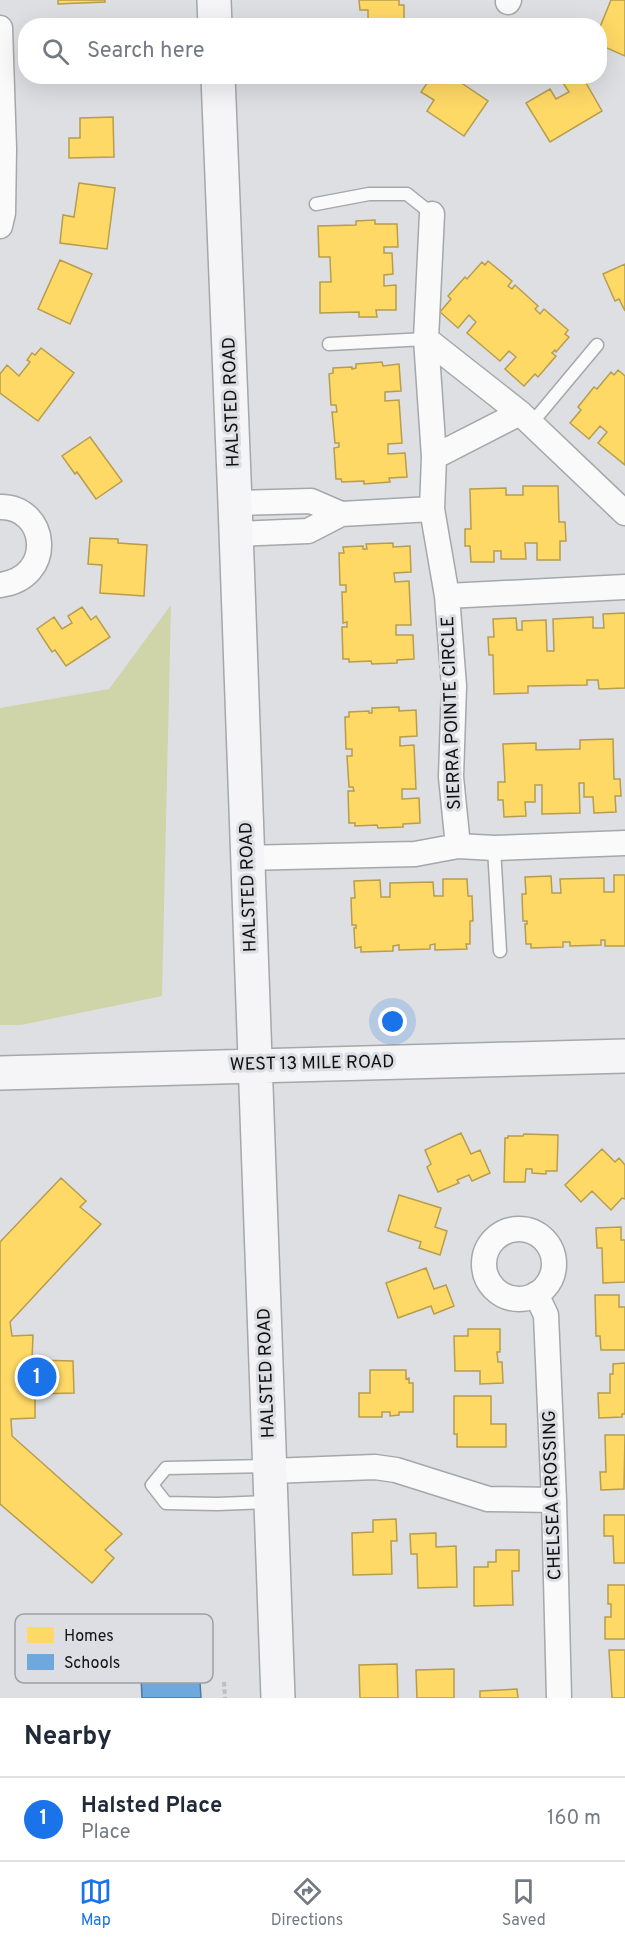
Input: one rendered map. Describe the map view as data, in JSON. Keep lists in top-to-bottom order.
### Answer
{
  "streets": {
    "street": [
      "HALSTED ROAD",
      "SIERRA POINTE CIRCLE",
      "WEST 13 MILE ROAD",
      "CHELSEA CROSSING"
    ]
  },
  "crossings": [
    ["HALSTED ROAD", "WEST 13 MILE ROAD"]
  ],
  "legend": ["Homes", "Schools"],
  "page": {
    "search": "Search here",
    "pins": "1",
    "heading": "Nearby",
    "list": [
      {
        "mark": "1",
        "name": "Halsted Place",
        "note": "Place",
        "value": "160 m"
      }
    ],
    "nav": ["Map", "Directions", "Saved"]
  }
}
